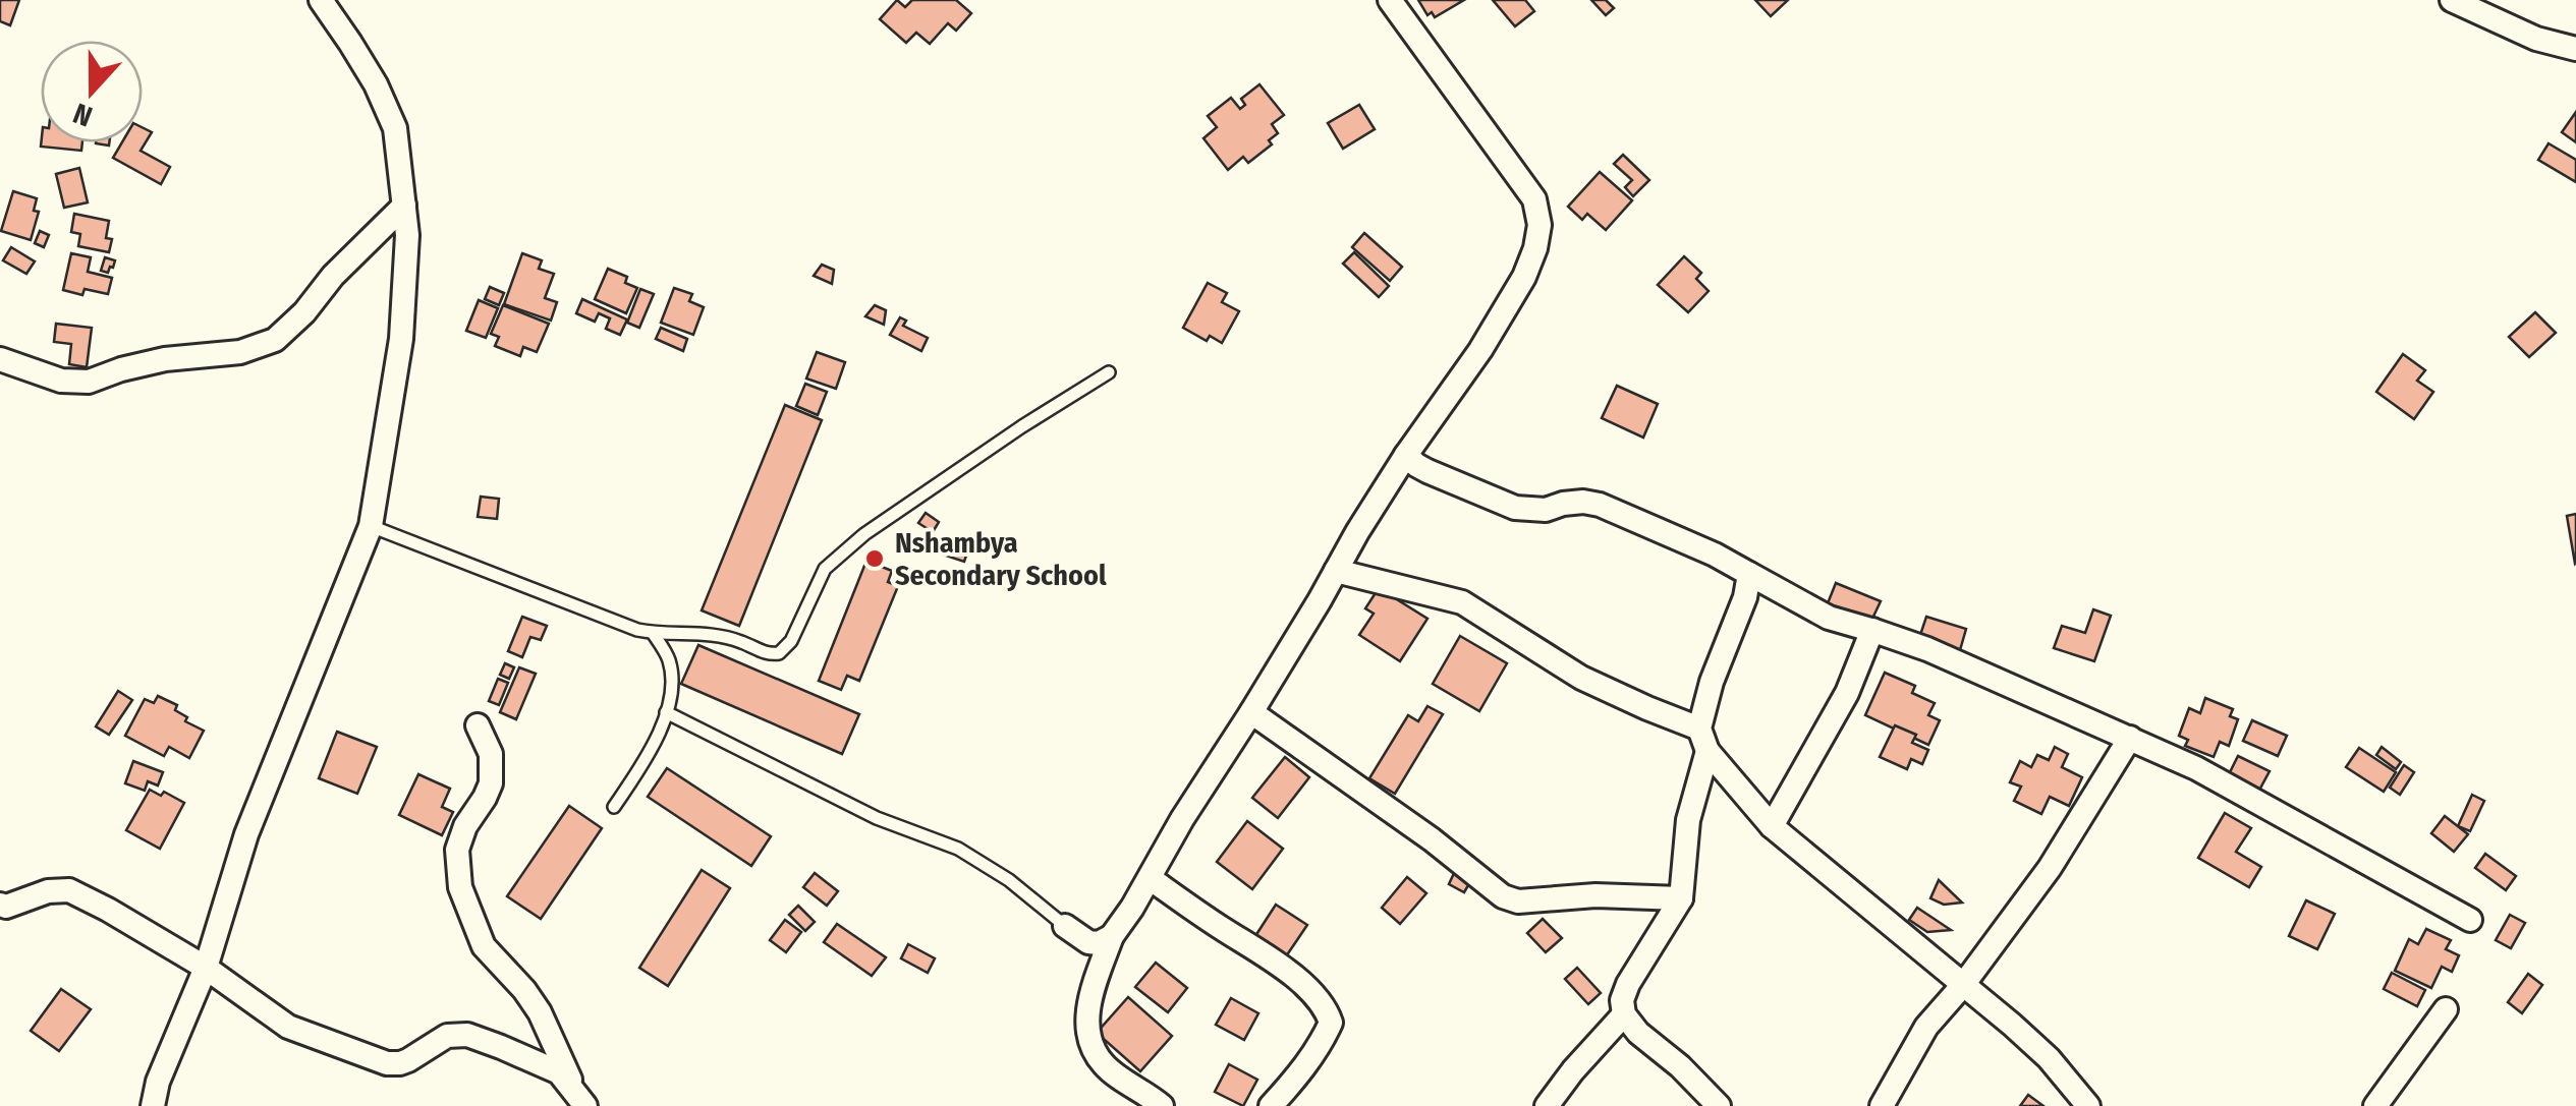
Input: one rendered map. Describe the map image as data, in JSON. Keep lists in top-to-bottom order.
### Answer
{
  "places": ["Nshambya Secondary School"],
  "north": "bottom"
}
